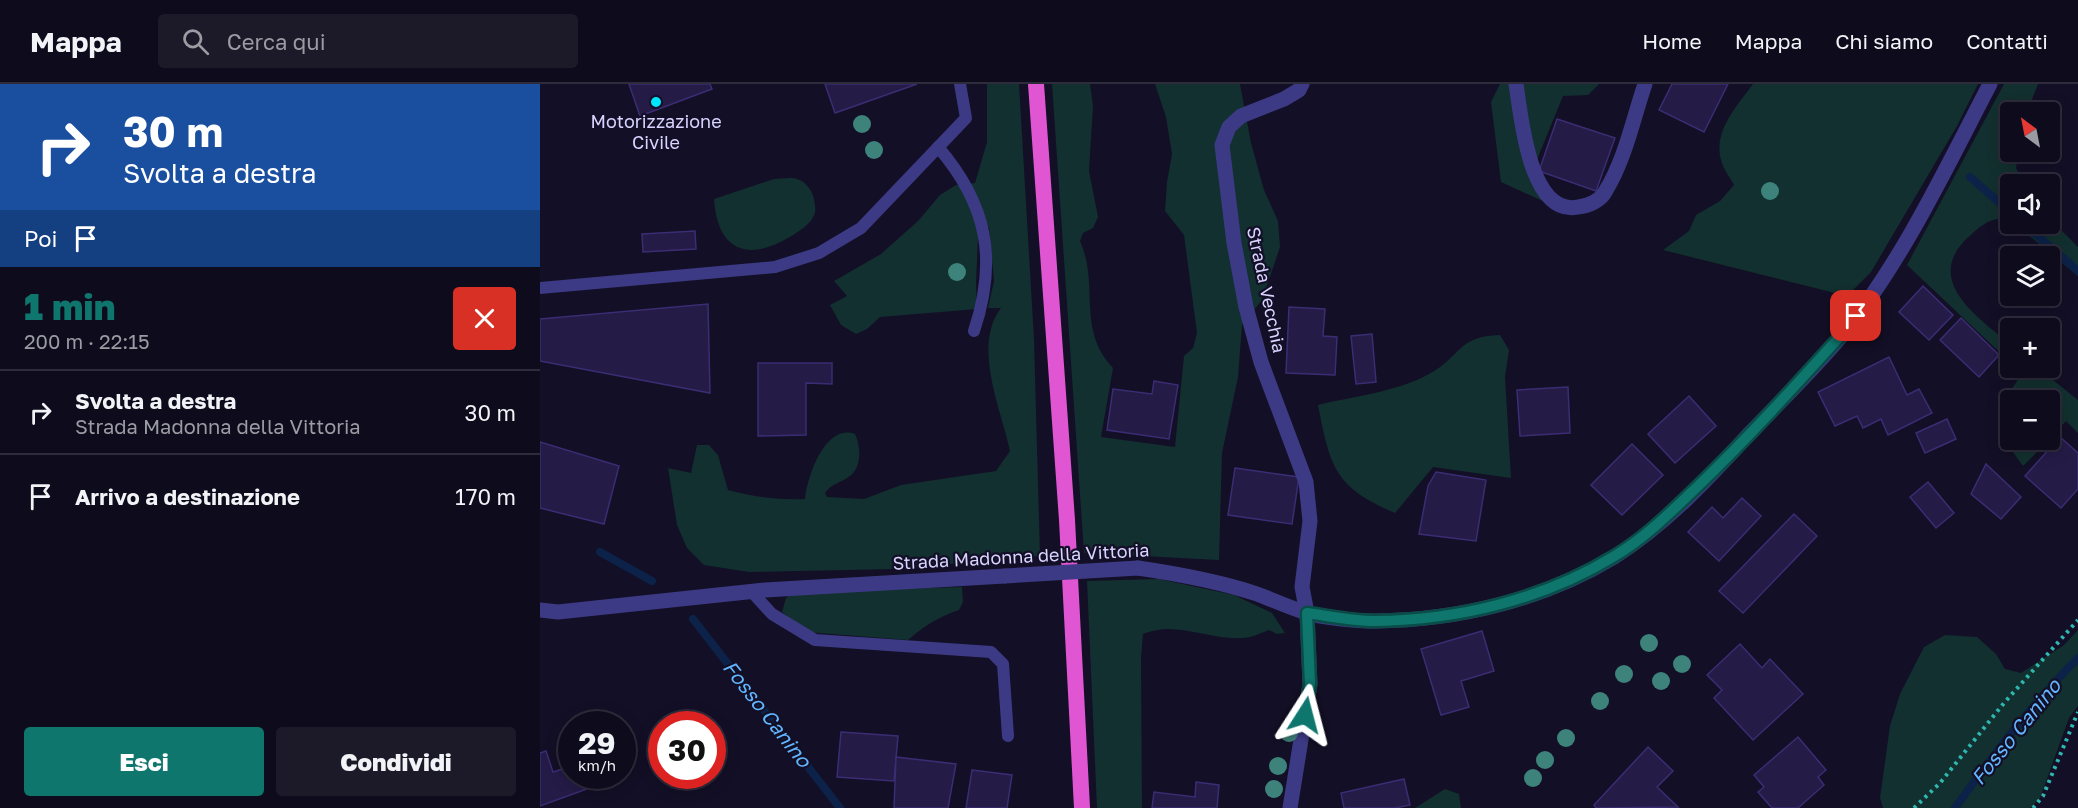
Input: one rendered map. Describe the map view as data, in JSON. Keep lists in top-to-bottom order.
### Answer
{
  "streets": {
    "street": ["Strada Vecchia", "Strada Madonna della Vittoria"]
  },
  "crossings": [
    ["Strada Vecchia", "Strada Madonna della Vittoria"]
  ],
  "water": ["Fosso Canino"],
  "places": ["Motorizzazione Civile"],
  "north": "top left",
  "page": {
    "header": "Mappa",
    "search": "Cerca qui",
    "nav": [
      "Home",
      "Mappa",
      "Chi siamo",
      "Contatti"
    ],
    "turn": ["30 m", "Svolta a destra"],
    "map_buttons": ["+", "−"],
    "then": "Poi",
    "heading": ["1 min", "200 m · 22:15"],
    "list": [
      {
        "name": "Svolta a destra",
        "note": "Strada Madonna della Vittoria",
        "value": "30 m"
      },
      {
        "name": "Arrivo a destinazione",
        "value": "170 m"
      }
    ],
    "speed": "29 km/h",
    "limit": "30",
    "buttons": ["Esci", "Condividi"]
  }
}
